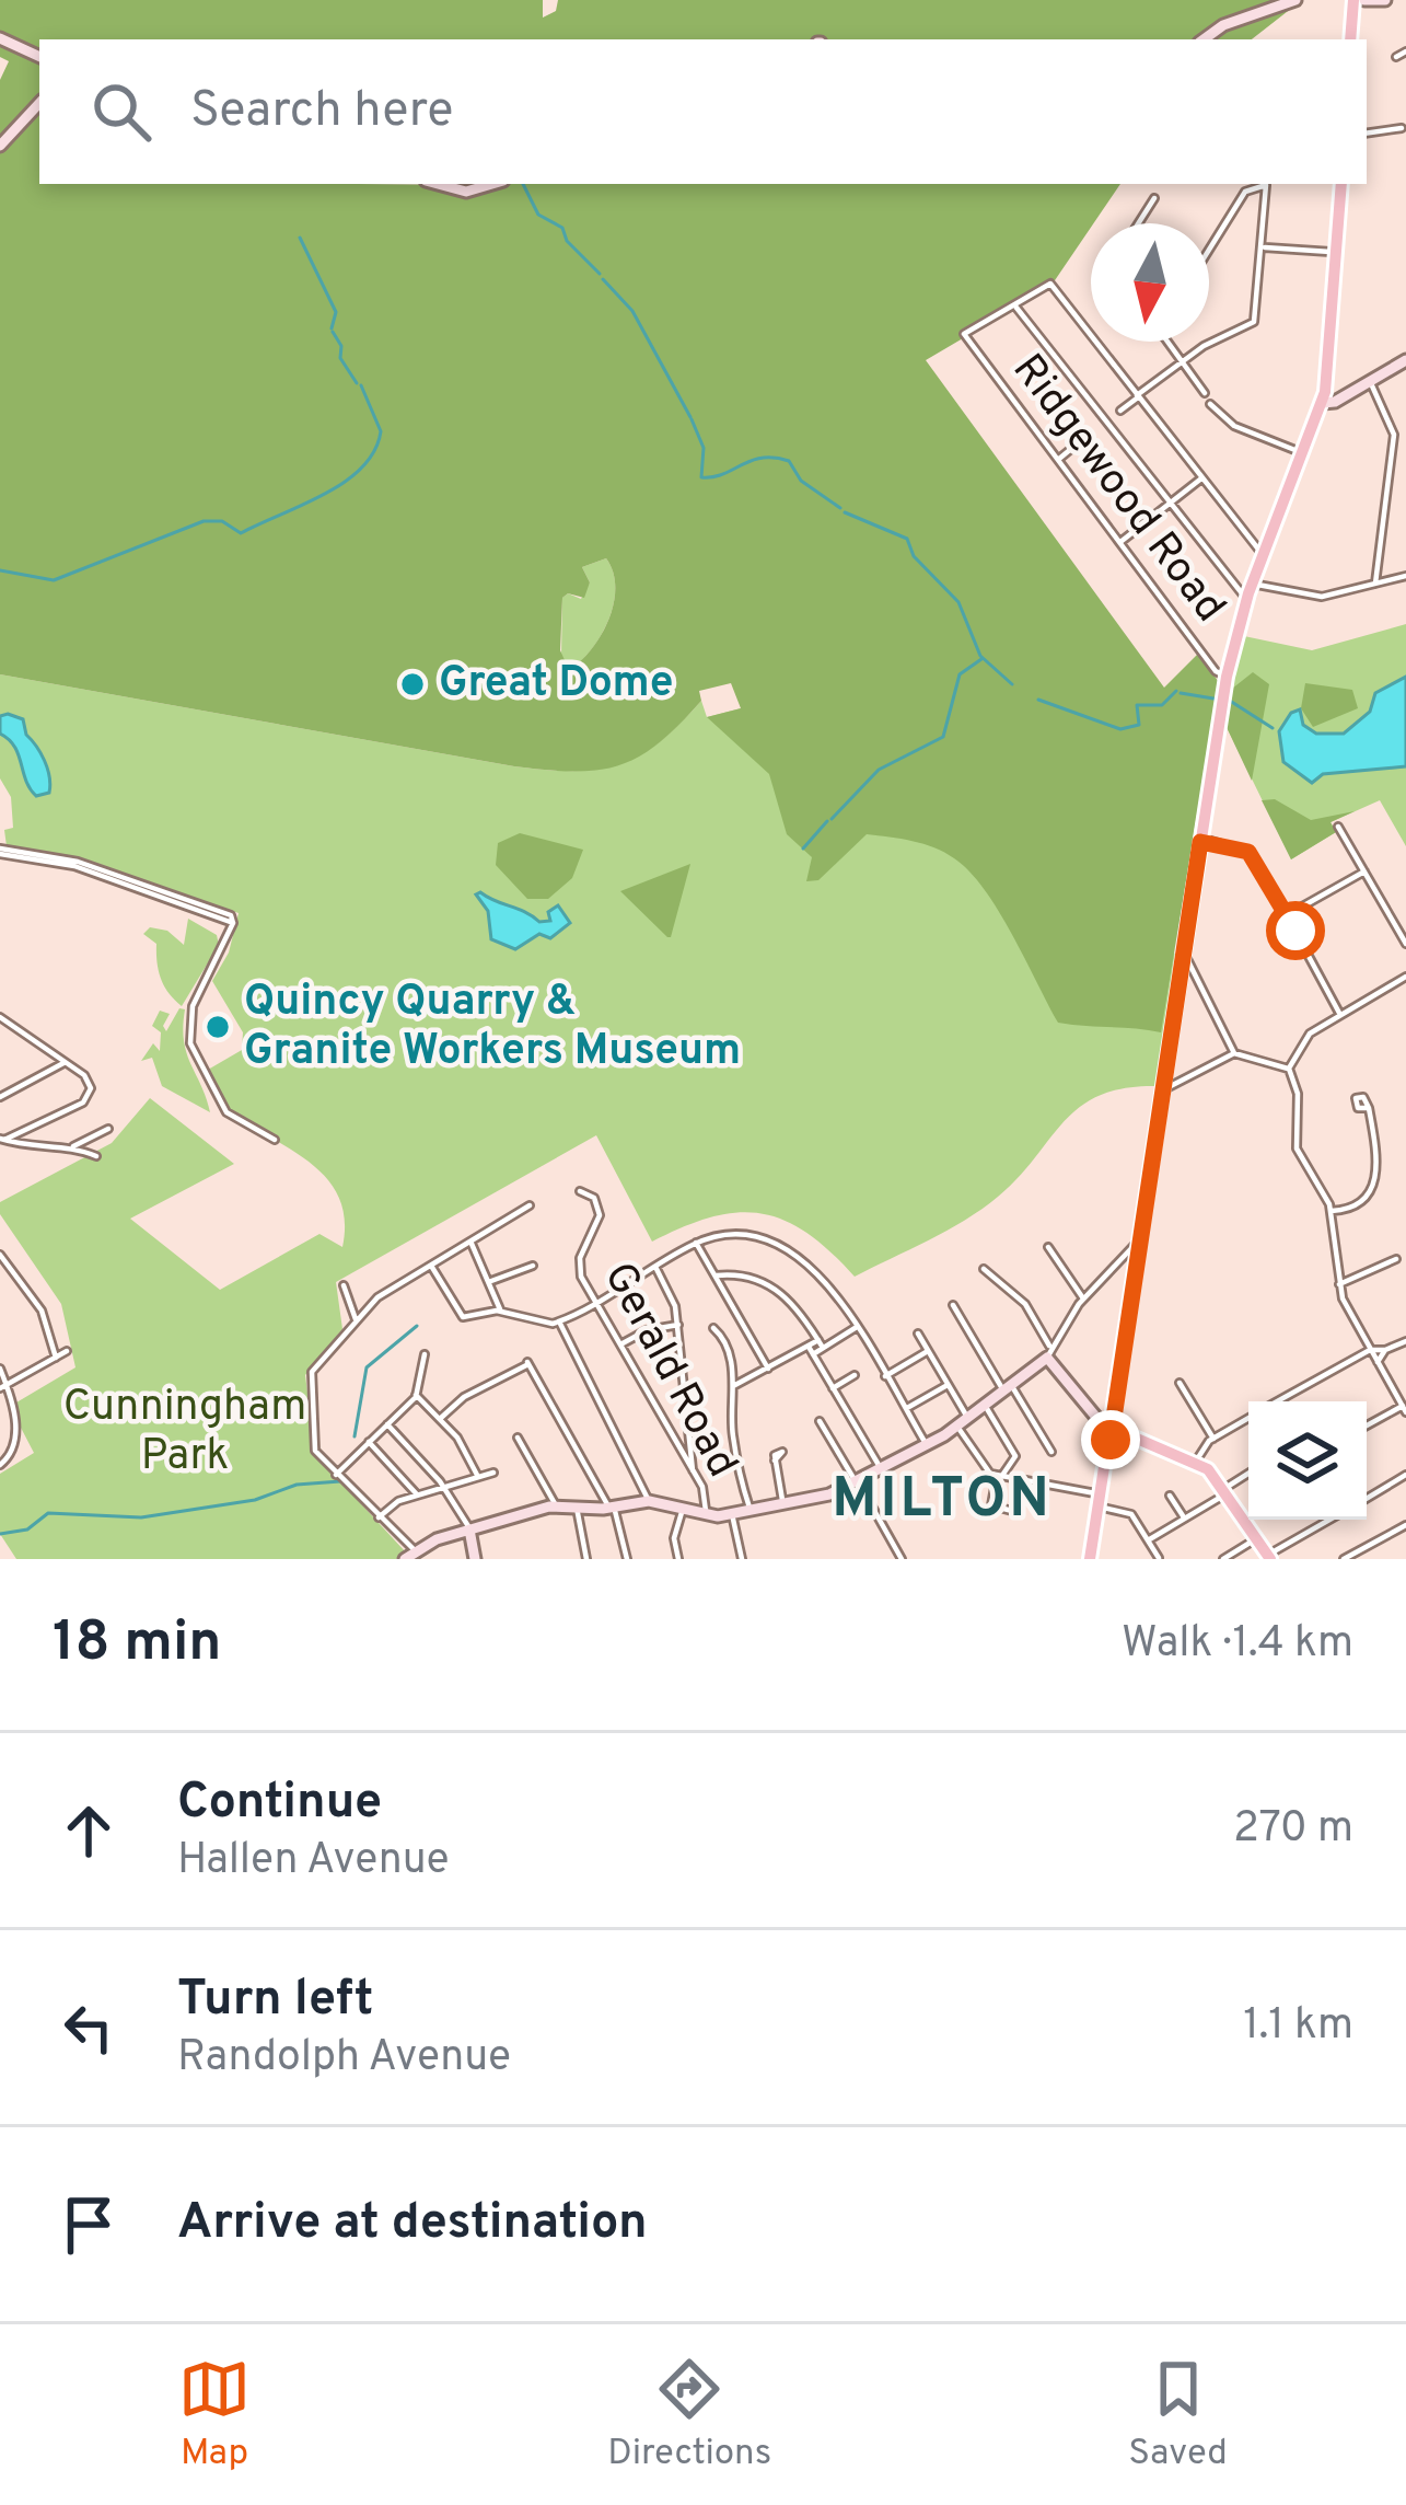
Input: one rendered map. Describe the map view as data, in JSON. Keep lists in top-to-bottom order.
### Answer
{
  "streets": {
    "street": ["Ridgewood Road", "Gerald Road"]
  },
  "districts": ["MILTON"],
  "parks": ["Cunningham Park"],
  "places": ["Great Dome", "Quincy Quarry & Granite Workers Museum"],
  "north": "bottom",
  "page": {
    "search": "Search here",
    "heading": ["18 min", "Walk · 1.4 km"],
    "list": [
      ["Continue", "Hallen Avenue", "270 m"],
      ["Turn left", "Randolph Avenue", "1.1 km"],
      "Arrive at destination"
    ],
    "nav": ["Map", "Directions", "Saved"]
  }
}
